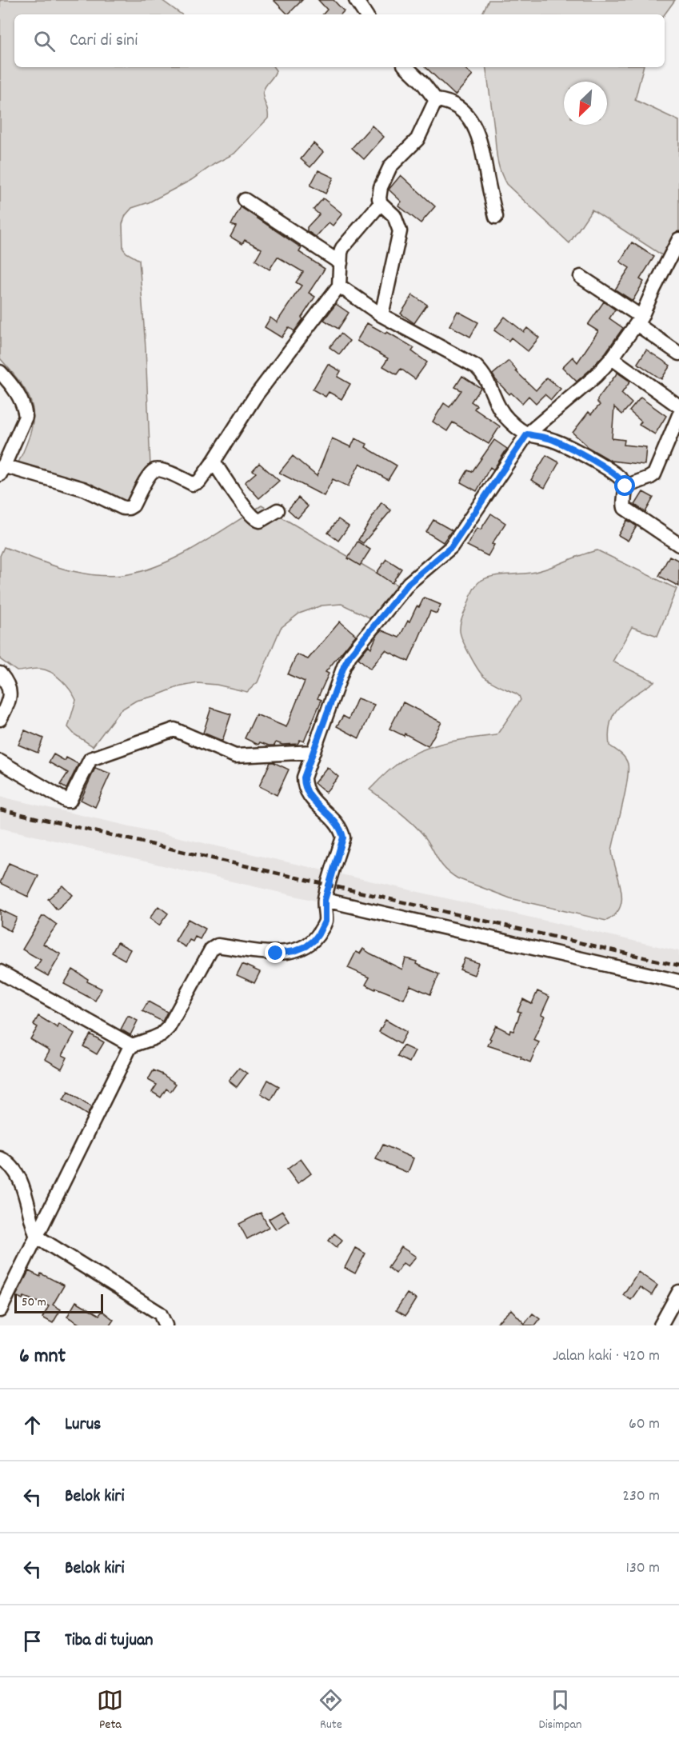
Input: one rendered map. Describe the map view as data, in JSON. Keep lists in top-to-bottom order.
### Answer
{
  "scale_bar": "50 m",
  "north": "bottom left",
  "page": {
    "search": "Cari di sini",
    "scale": "50 m",
    "heading": ["6 mnt", "Jalan kaki · 420 m"],
    "list": [
      ["Lurus", "60 m"],
      ["Belok kiri", "230 m"],
      ["Belok kiri", "130 m"],
      "Tiba di tujuan"
    ],
    "nav": ["Peta", "Rute", "Disimpan"]
  }
}
